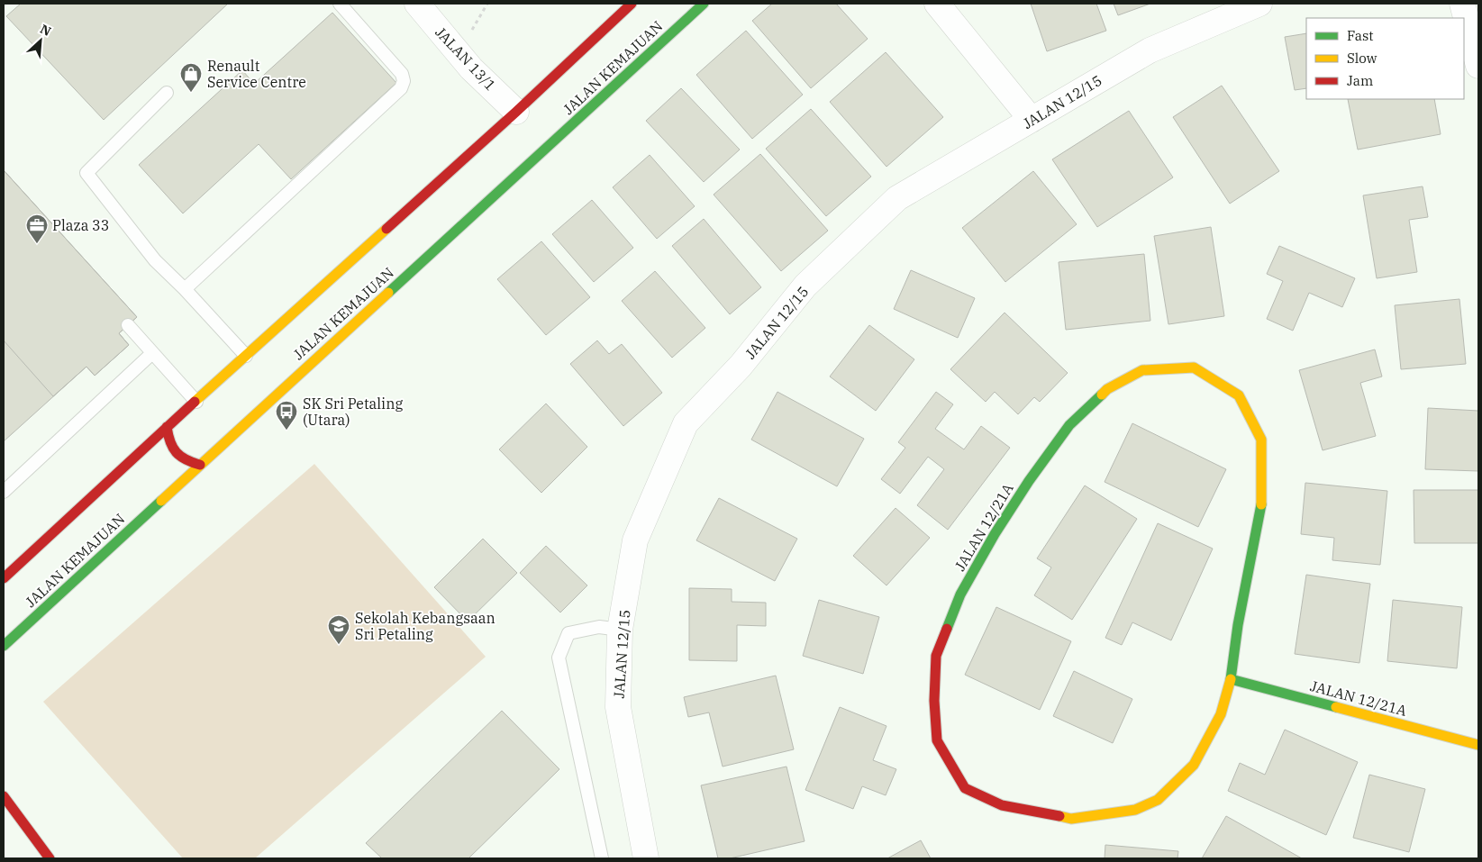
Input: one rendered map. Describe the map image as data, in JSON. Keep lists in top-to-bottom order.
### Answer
{
  "streets": {
    "main road": ["JALAN KEMAJUAN", "JALAN 12/21A"],
    "street": ["JALAN 13/1", "JALAN 12/15"]
  },
  "places": {
    "shop": ["Renault Service Centre"],
    "office": ["Plaza 33"],
    "bus stop": ["SK Sri Petaling (Utara)"],
    "school or university": ["Sekolah Kebangsaan Sri Petaling"]
  },
  "legend": ["Fast", "Slow", "Jam"],
  "north": "top right"
}
